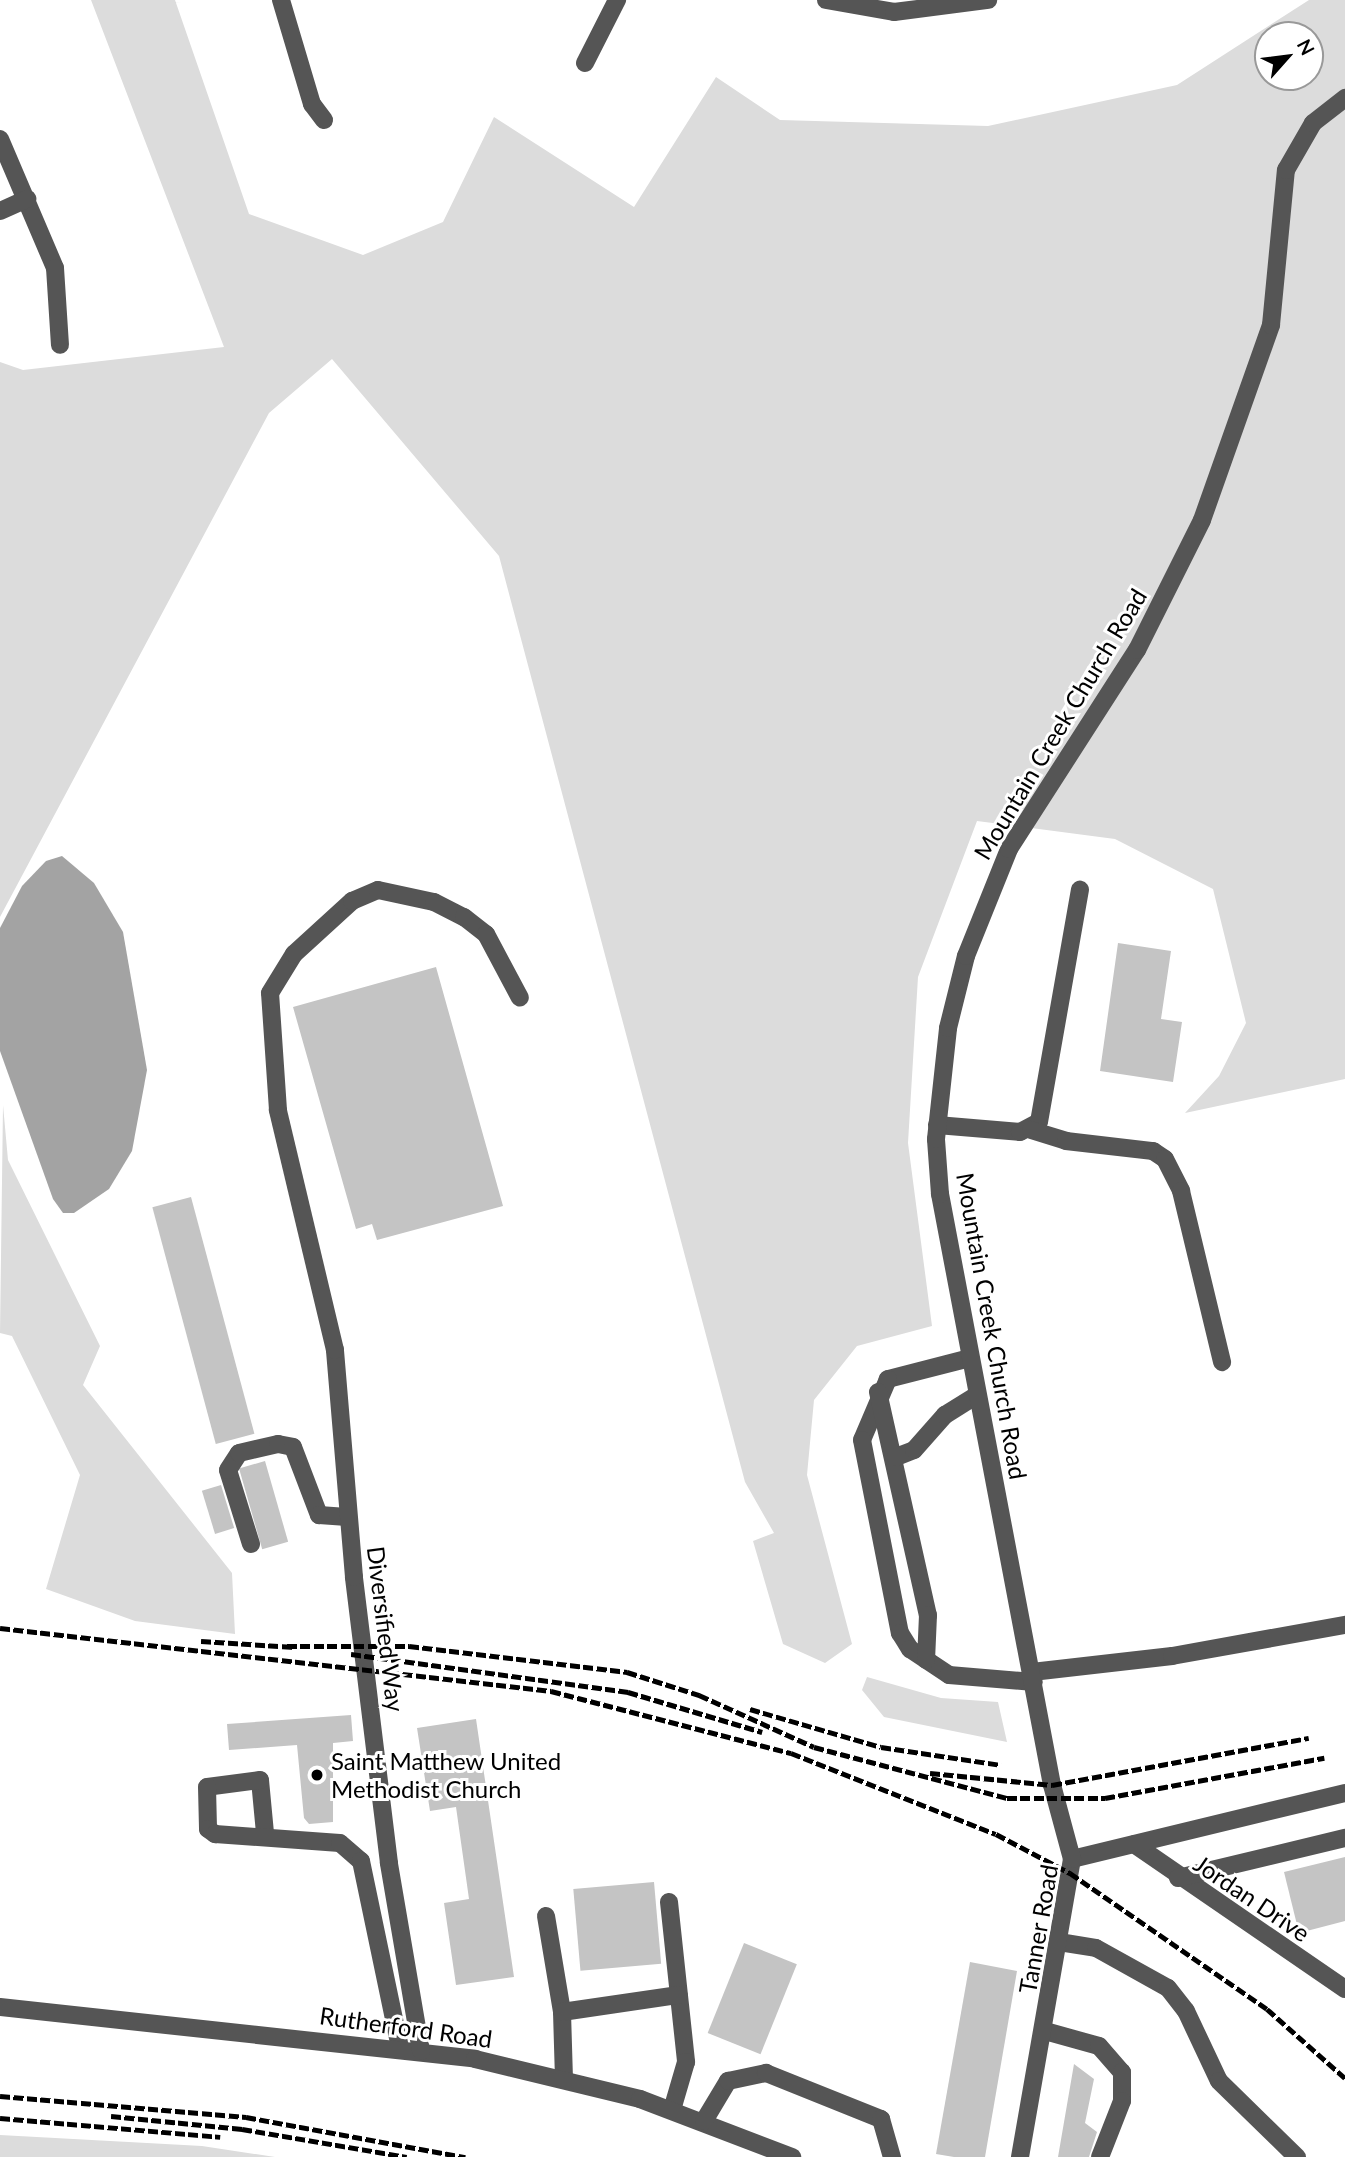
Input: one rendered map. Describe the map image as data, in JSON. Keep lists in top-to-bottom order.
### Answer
{
  "streets": {
    "street": [
      "Mountain Creek Church Road",
      "Diversified Way",
      "Jordan Drive",
      "Tanner Road",
      "Rutherford Road"
    ]
  },
  "crossings": [
    ["Mountain Creek Church Road", "Tanner Road"],
    ["Diversified Way", "Rutherford Road"],
    ["Jordan Drive", "Tanner Road"]
  ],
  "places": ["Saint Matthew United Methodist Church"],
  "north": "top right"
}
